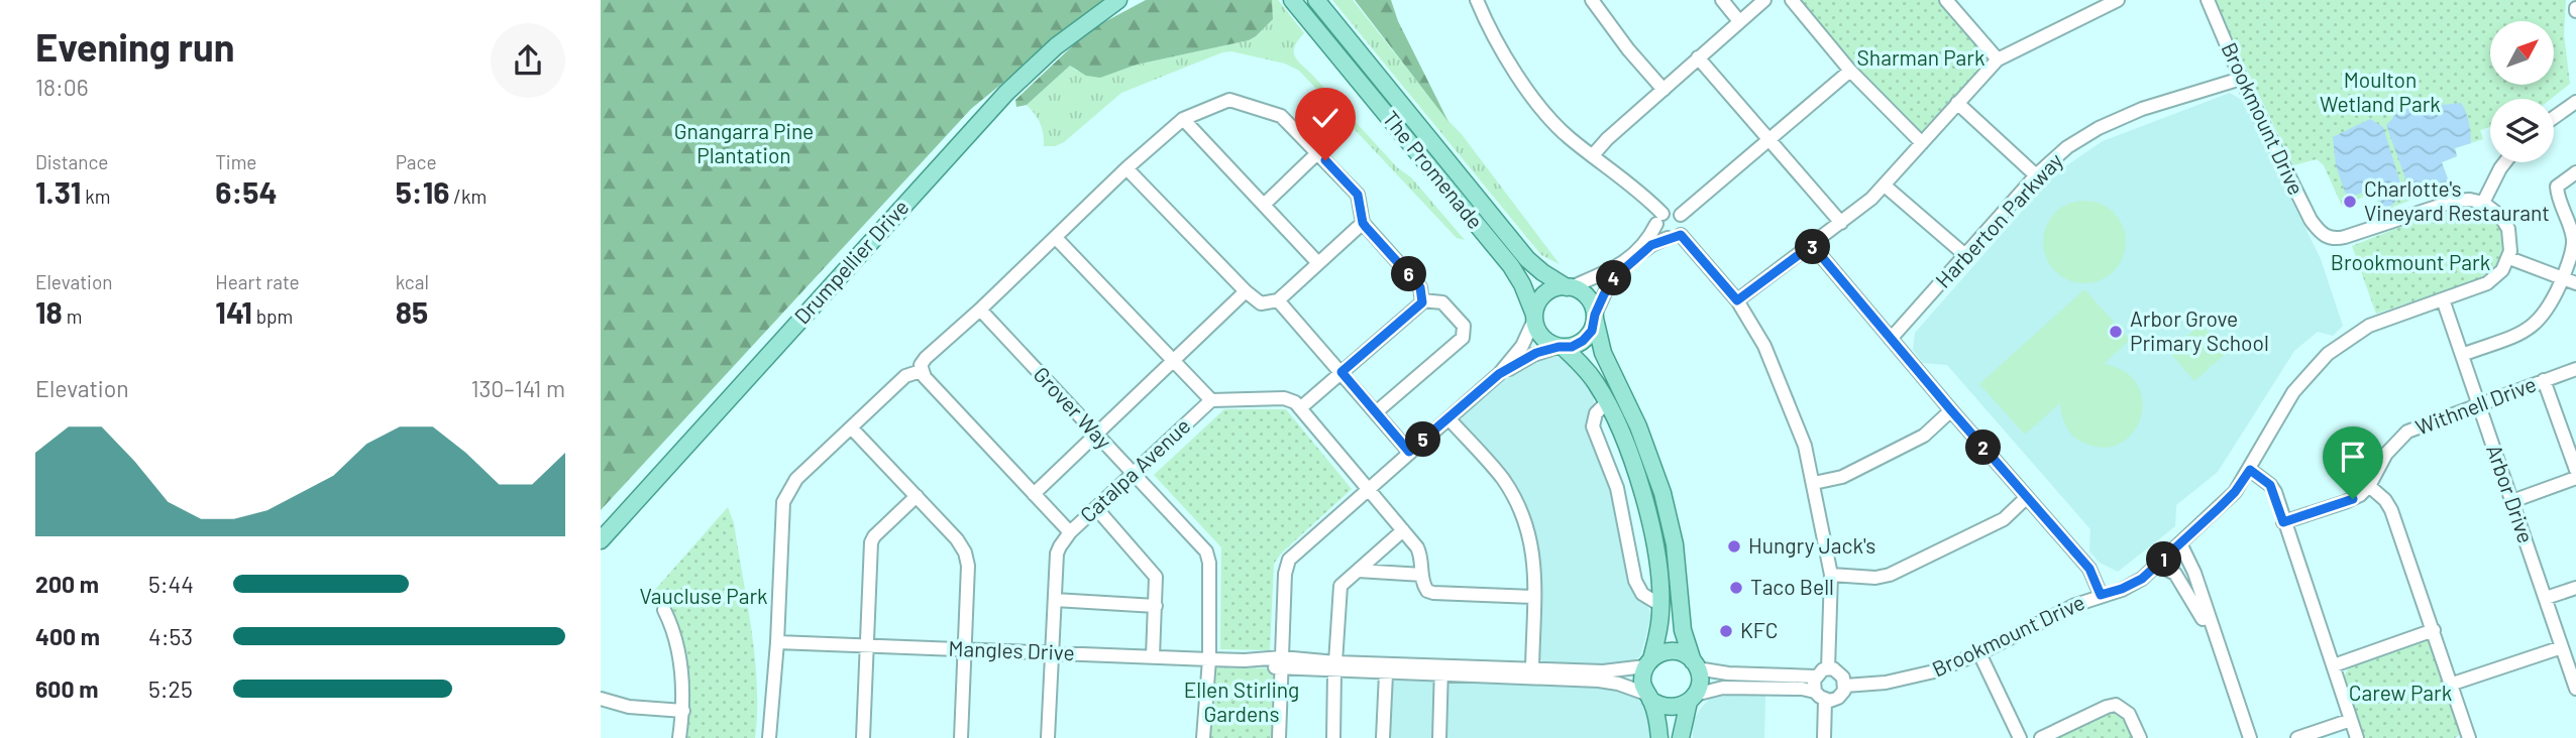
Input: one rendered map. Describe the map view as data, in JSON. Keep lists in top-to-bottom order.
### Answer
{
  "streets": {
    "main road": ["The Promenade", "Drumpellier Drive"],
    "street": [
      "Brookmount Drive",
      "Harberton Parkway",
      "Withnell Drive",
      "Grover Way",
      "Catalpa Avenue",
      "Arbor Drive",
      "Mangles Drive"
    ]
  },
  "crossings": [
    ["Brookmount Drive", "Harberton Parkway"],
    ["Brookmount Drive", "Arbor Drive"],
    ["Withnell Drive", "Arbor Drive"],
    ["Grover Way", "Catalpa Avenue"],
    ["Grover Way", "Mangles Drive"],
    ["Catalpa Avenue", "Mangles Drive"]
  ],
  "parks": [
    "Sharman Park",
    "Moulton Wetland Park",
    "Gnangarra Pine Plantation",
    "Brookmount Park",
    "Vaucluse Park",
    "Ellen Stirling Gardens",
    "Carew Park"
  ],
  "places": [
    "Charlotte's Vineyard Restaurant",
    "Arbor Grove Primary School",
    "Hungry Jack's",
    "Taco Bell",
    "KFC"
  ],
  "north": "top right",
  "page": {
    "heading": ["Evening run", "18:06"],
    "stats": [
      ["Distance", "1.31 km"],
      ["Time", "6:54"],
      ["Pace", "5:16 /km"],
      ["Elevation", "18 m"],
      ["Heart rate", "141 bpm"],
      ["kcal", "85"]
    ],
    "pins": [
      "3",
      "6",
      "4",
      "5",
      "2",
      "1"
    ],
    "chart": ["Elevation", "130–141 m"],
    "list": [
      {
        "name": "200 m",
        "note": "5:44"
      },
      {
        "name": "400 m",
        "note": "4:53"
      },
      {
        "name": "600 m",
        "note": "5:25"
      }
    ]
  }
}
